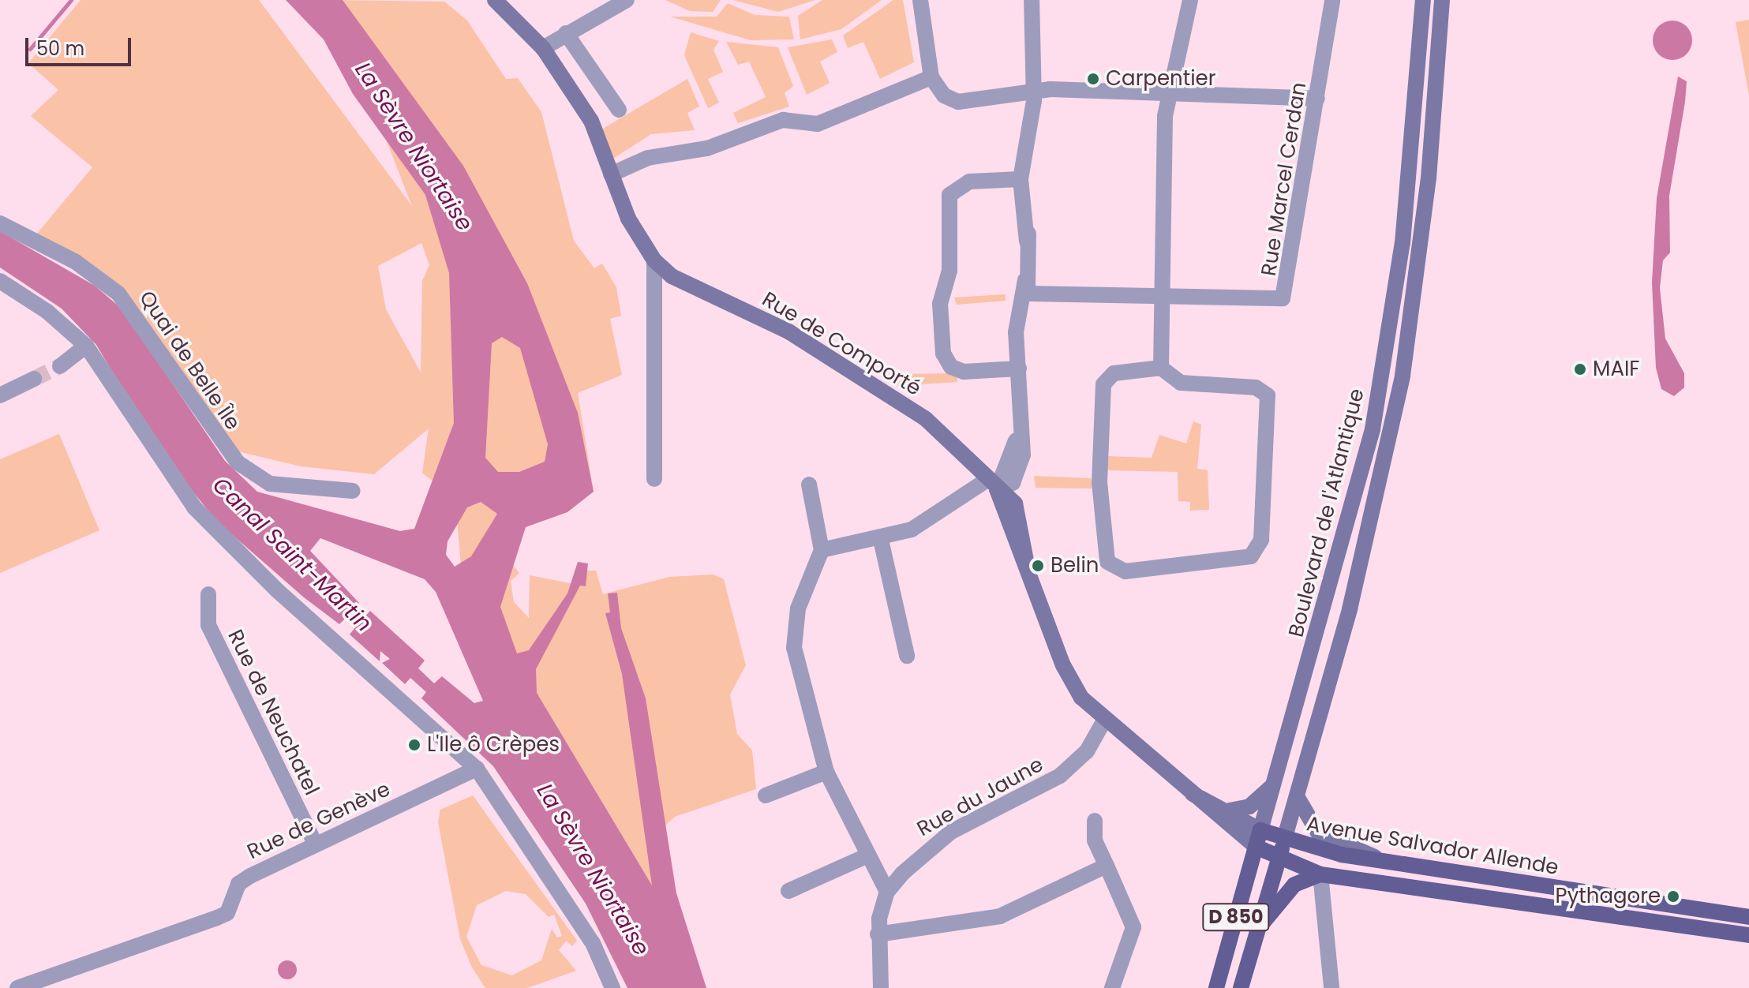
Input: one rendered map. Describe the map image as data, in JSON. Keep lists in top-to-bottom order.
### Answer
{
  "streets": {
    "main road": [
      "Rue de Comporté",
      "Boulevard de l'Atlantique",
      "Avenue Salvador Allende",
      "D 850"
    ],
    "street": [
      "Rue Marcel Cerdan",
      "Quai de Belle Île",
      "Rue de Neuchatel",
      "Rue du Jaune",
      "Rue de Genève"
    ]
  },
  "crossings": [
    ["Rue de Comporté", "Boulevard de l'Atlantique"],
    ["Rue de Comporté", "Rue du Jaune"],
    ["Rue de Comporté", "Avenue Salvador Allende"],
    ["Boulevard de l'Atlantique", "Avenue Salvador Allende"],
    ["Rue de Neuchatel", "Rue de Genève"]
  ],
  "water": ["La Sèvre Niortaise", "Canal Saint-Martin"],
  "places": [
    "Carpentier",
    "MAIF",
    "Belin",
    "L'Ile ô Crèpes",
    "Pythagore"
  ],
  "scale_bar": "50 m"
}
